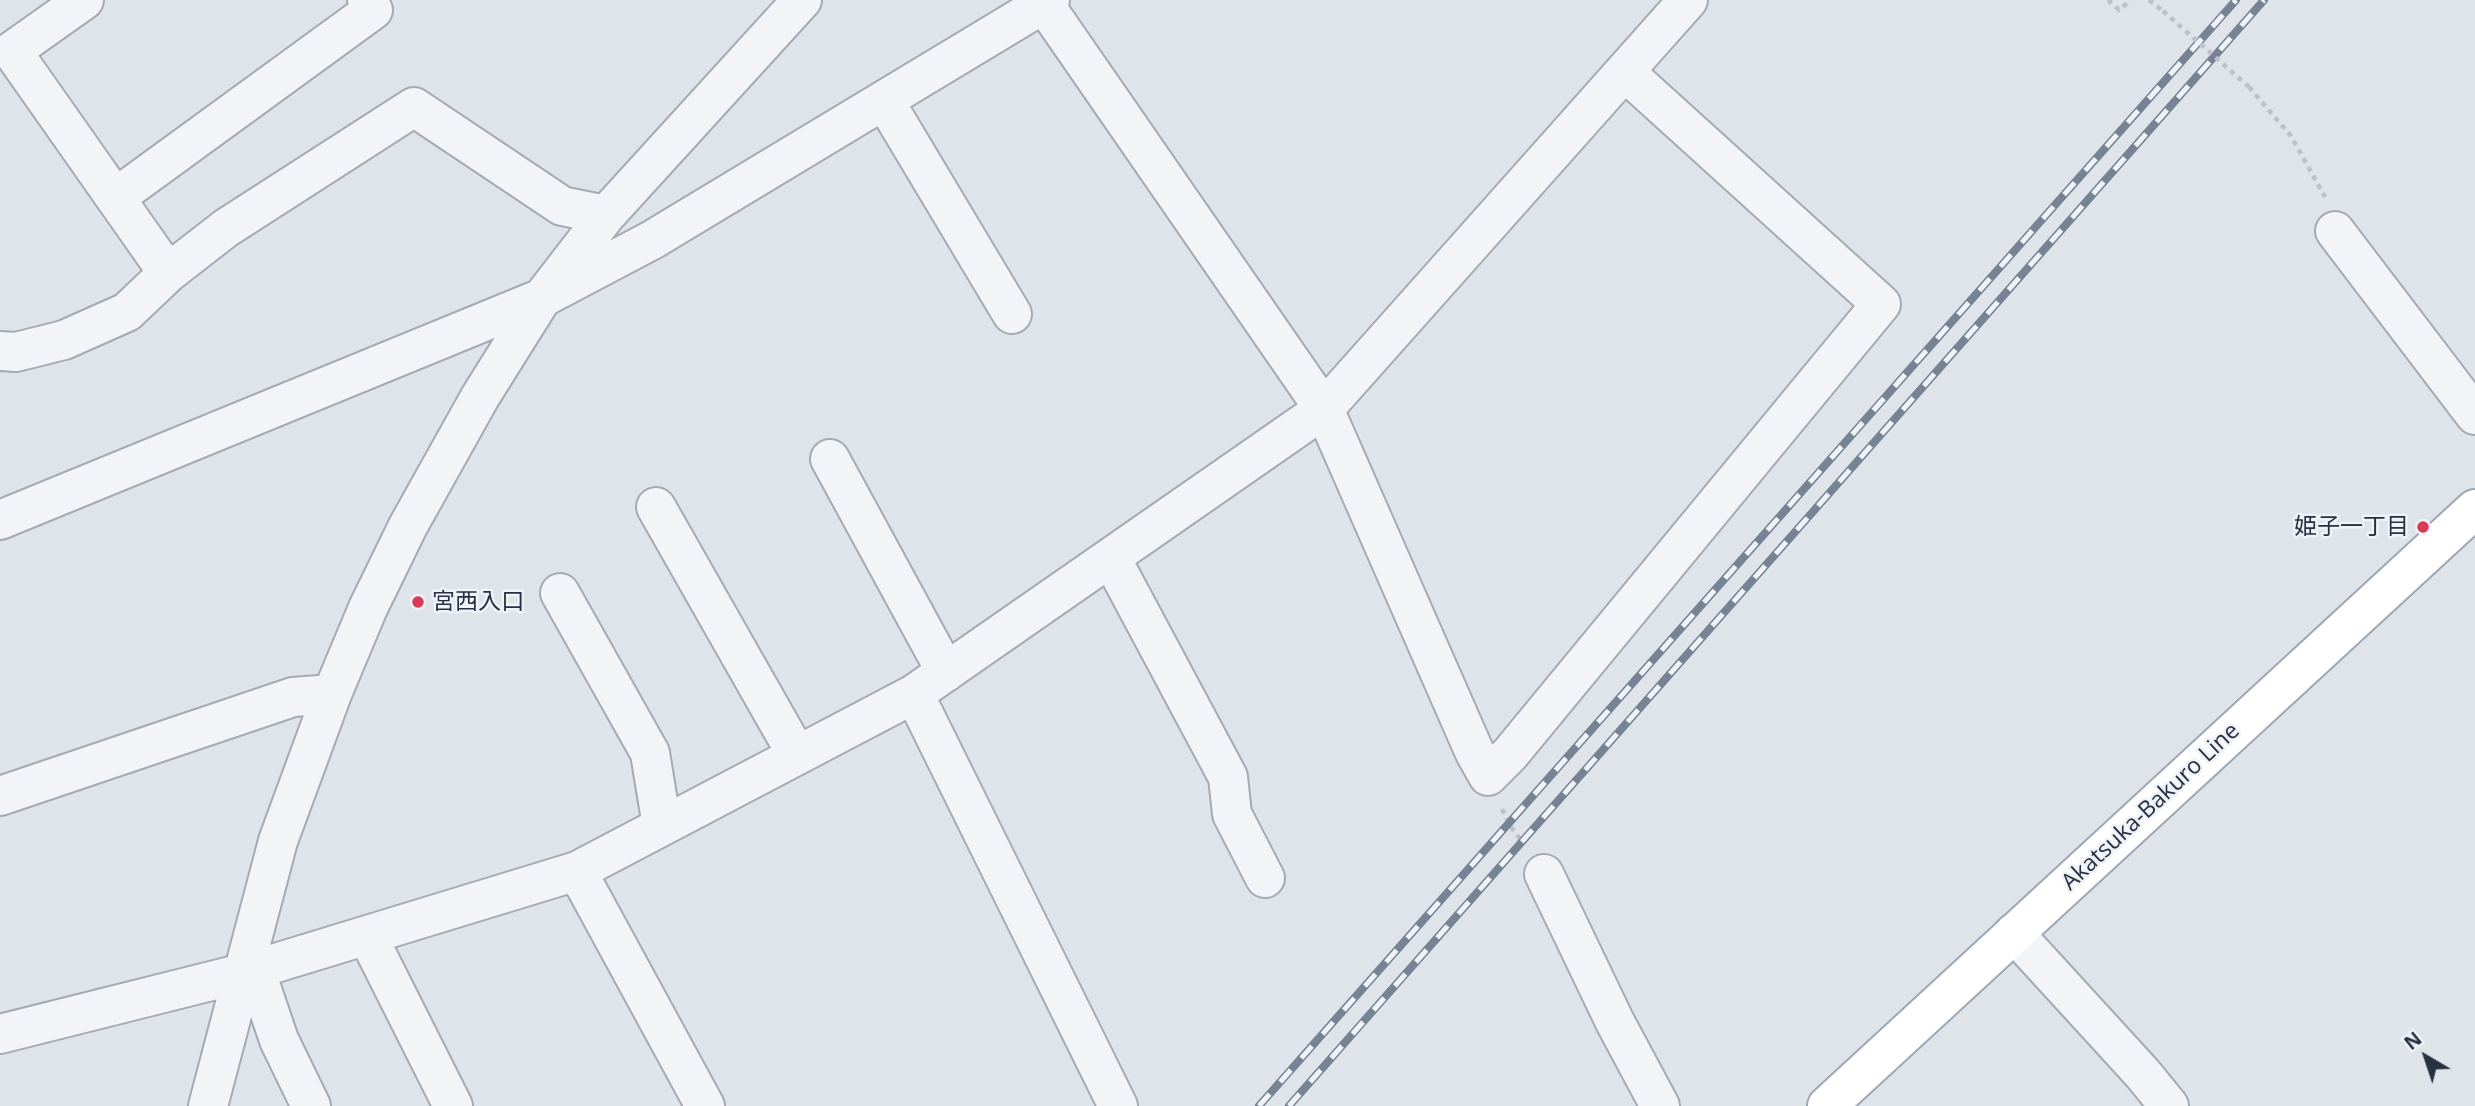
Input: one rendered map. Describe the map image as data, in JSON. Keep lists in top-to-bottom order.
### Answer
{
  "streets": {
    "main road": ["Akatsuka-Bakuro Line"]
  },
  "places": ["姫子一丁目", "宮西入口"],
  "north": "top left"
}
